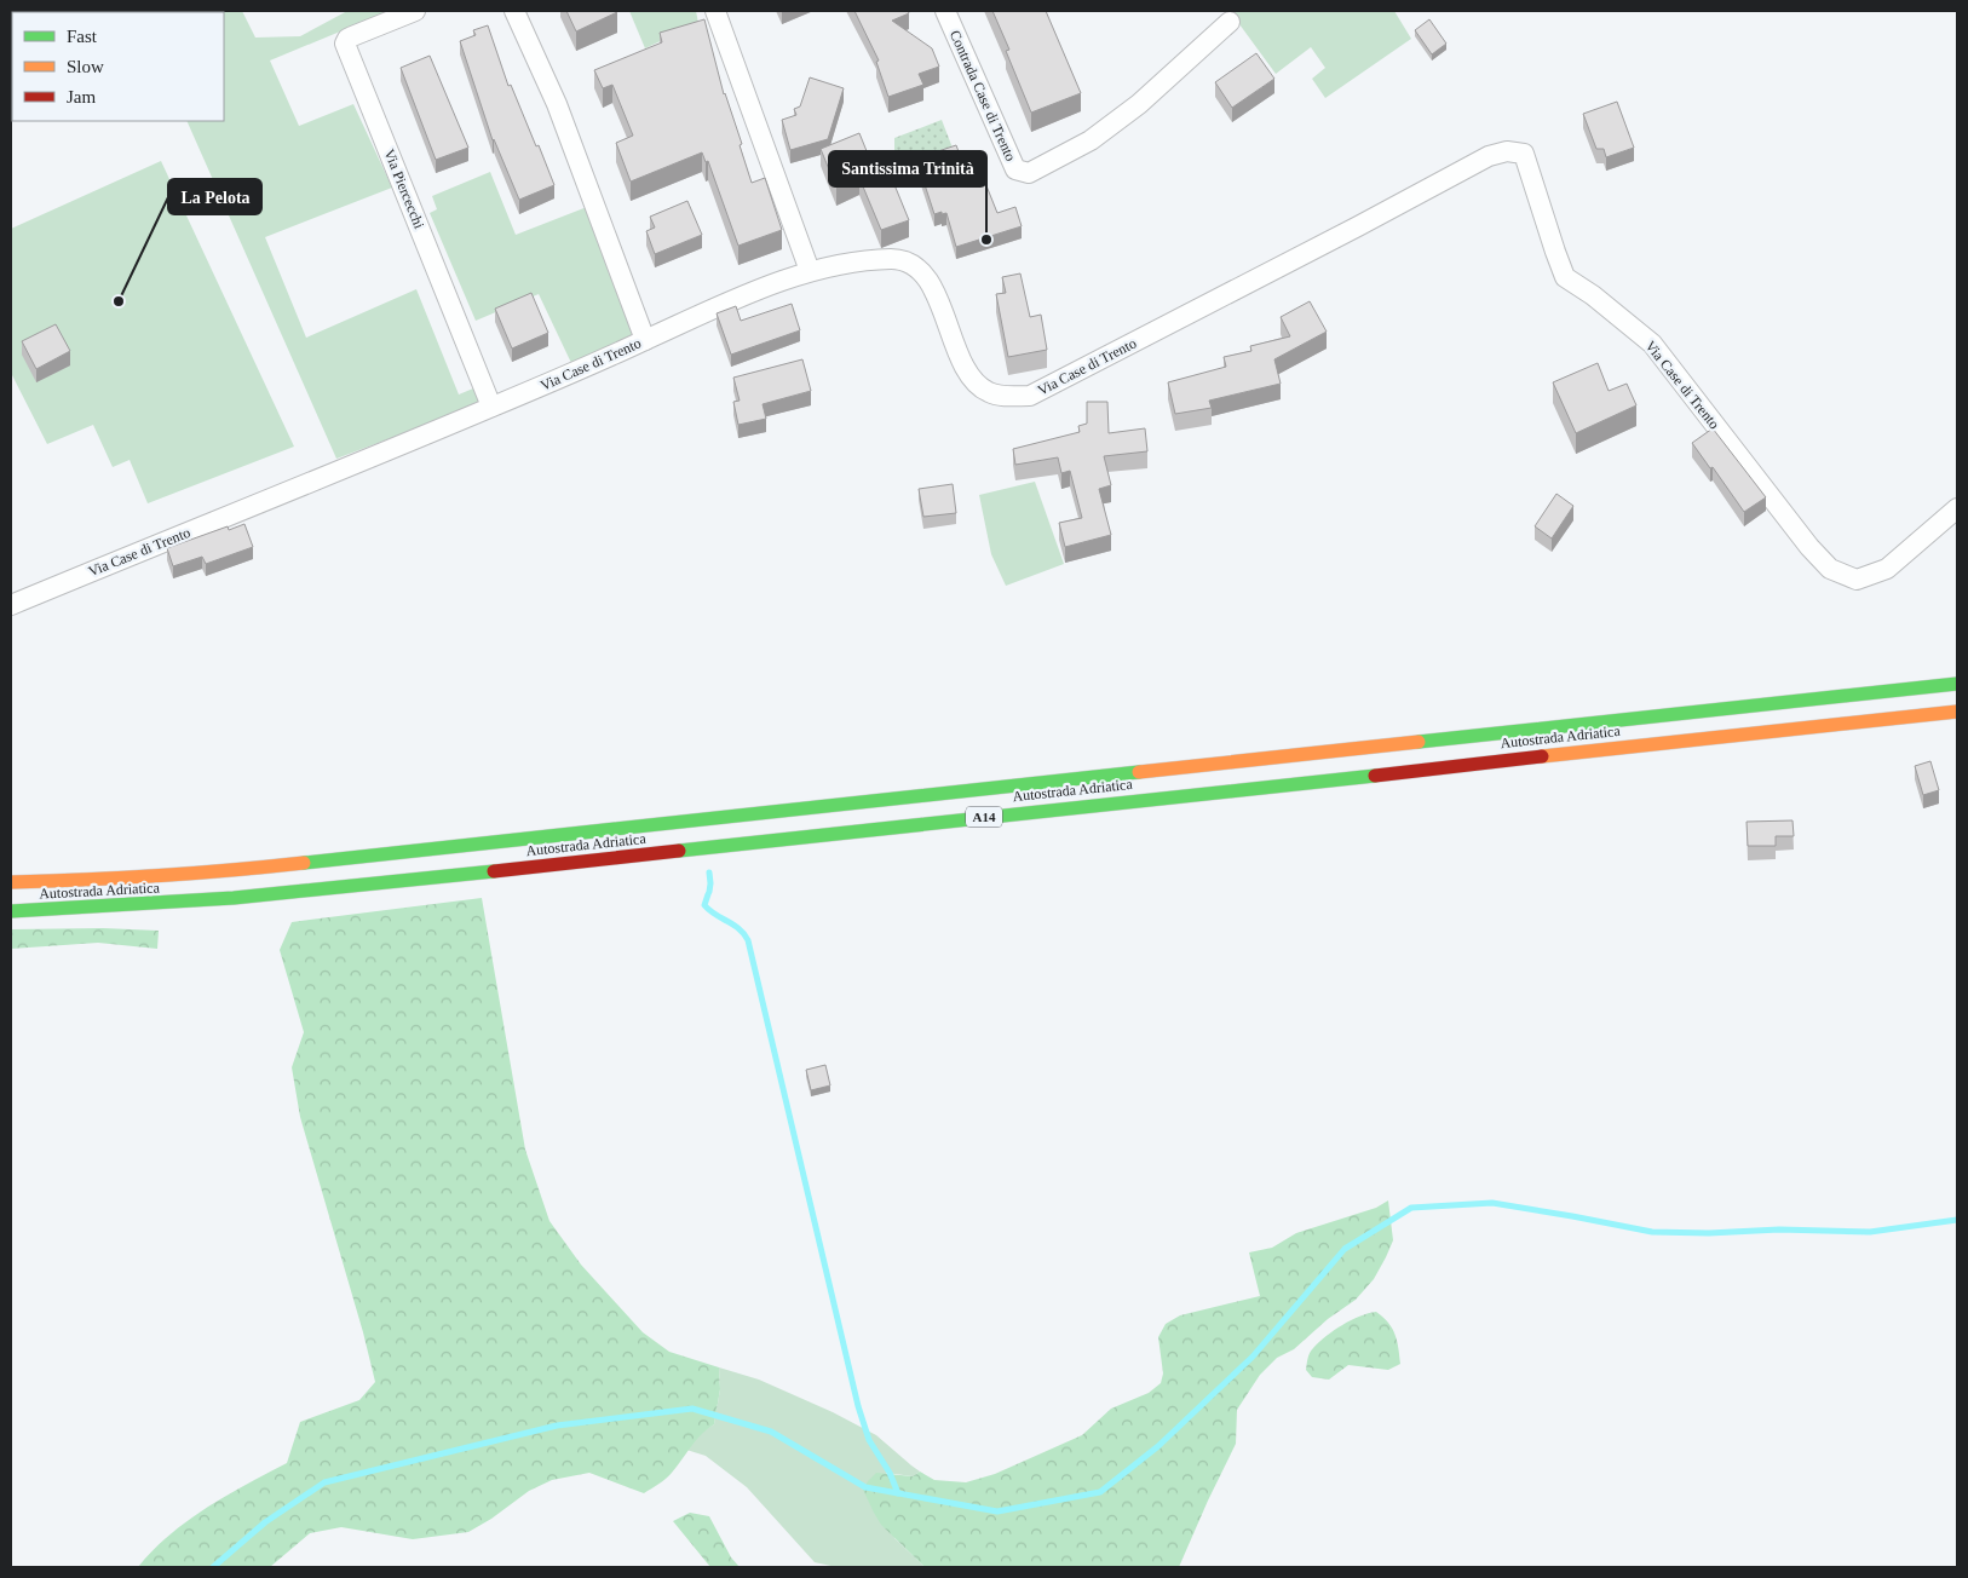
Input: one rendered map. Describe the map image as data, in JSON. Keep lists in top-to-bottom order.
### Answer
{
  "streets": {
    "highway": ["Autostrada Adriatica", "A14"],
    "street": ["Contrada Case di Trento", "Via Piercecchi", "Via Case di Trento"]
  },
  "crossings": [
    ["Via Piercecchi", "Via Case di Trento"]
  ],
  "places": ["Santissima Trinità", "La Pelota"],
  "legend": ["Fast", "Slow", "Jam"]
}
